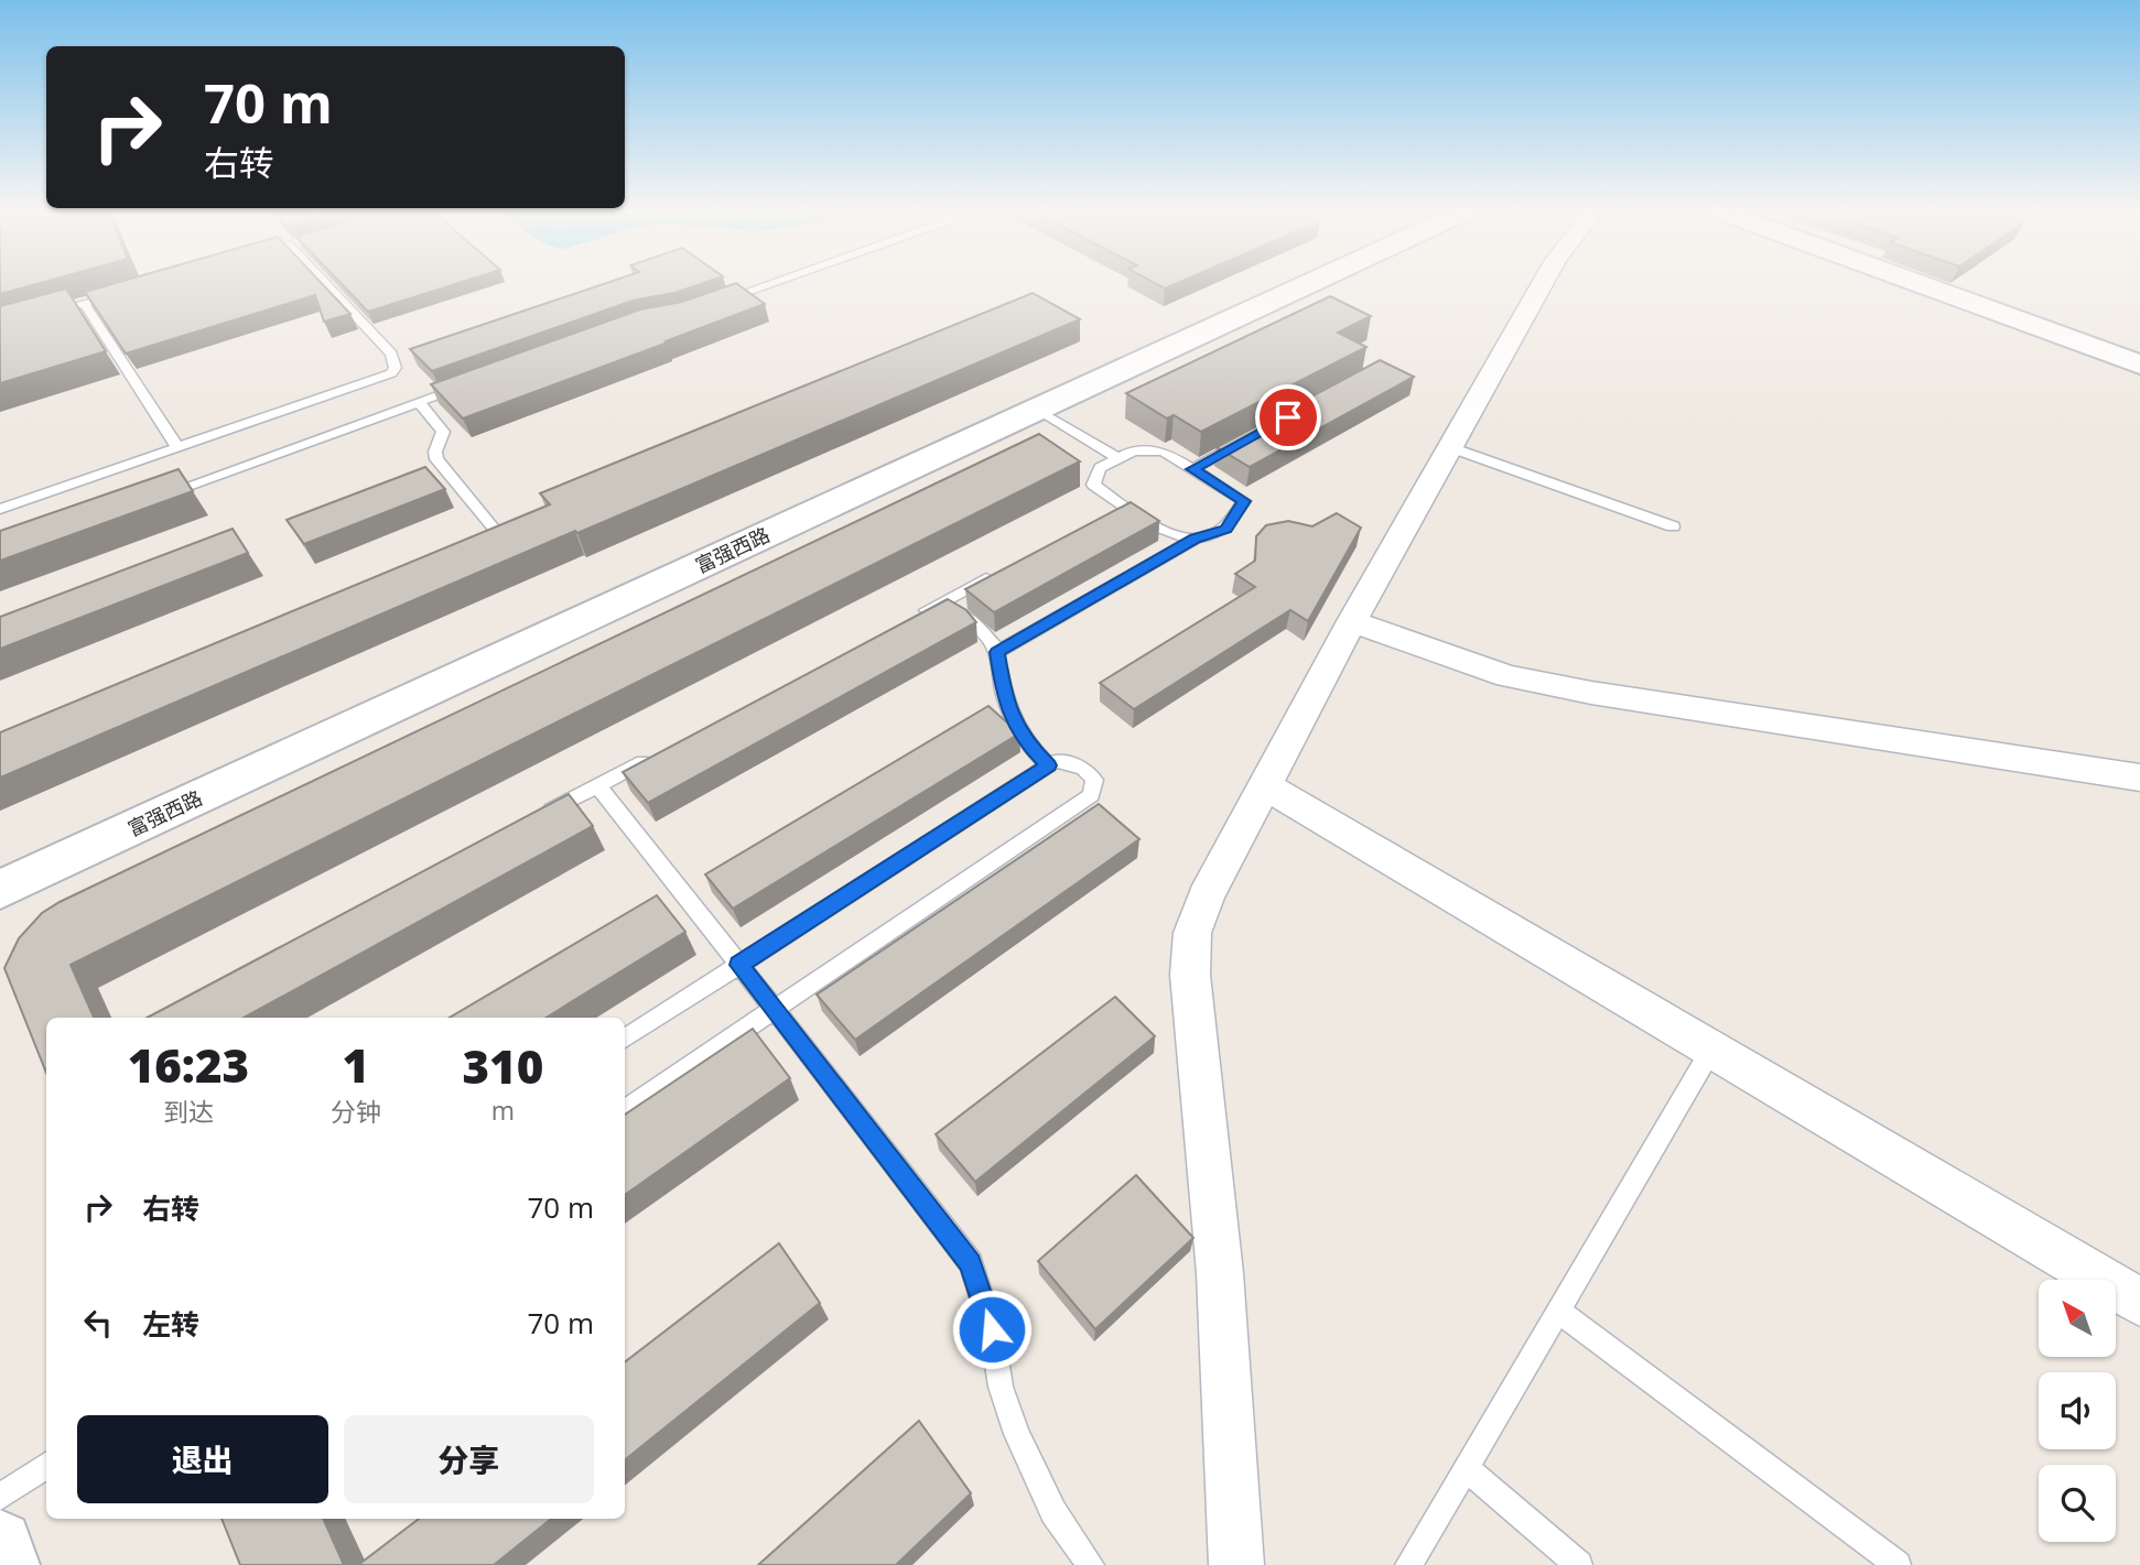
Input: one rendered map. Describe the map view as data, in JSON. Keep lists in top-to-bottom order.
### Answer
{
  "streets": {
    "street": ["富强西路"]
  },
  "north": "top left",
  "page": {
    "turn": ["70 m", "右转"],
    "eta": [
      "16:23",
      "到达",
      "1",
      "分钟",
      "310",
      "m"
    ],
    "list": [
      {
        "name": "右转",
        "value": "70 m"
      },
      {
        "name": "左转",
        "value": "70 m"
      }
    ],
    "buttons": ["退出", "分享"]
  }
}
